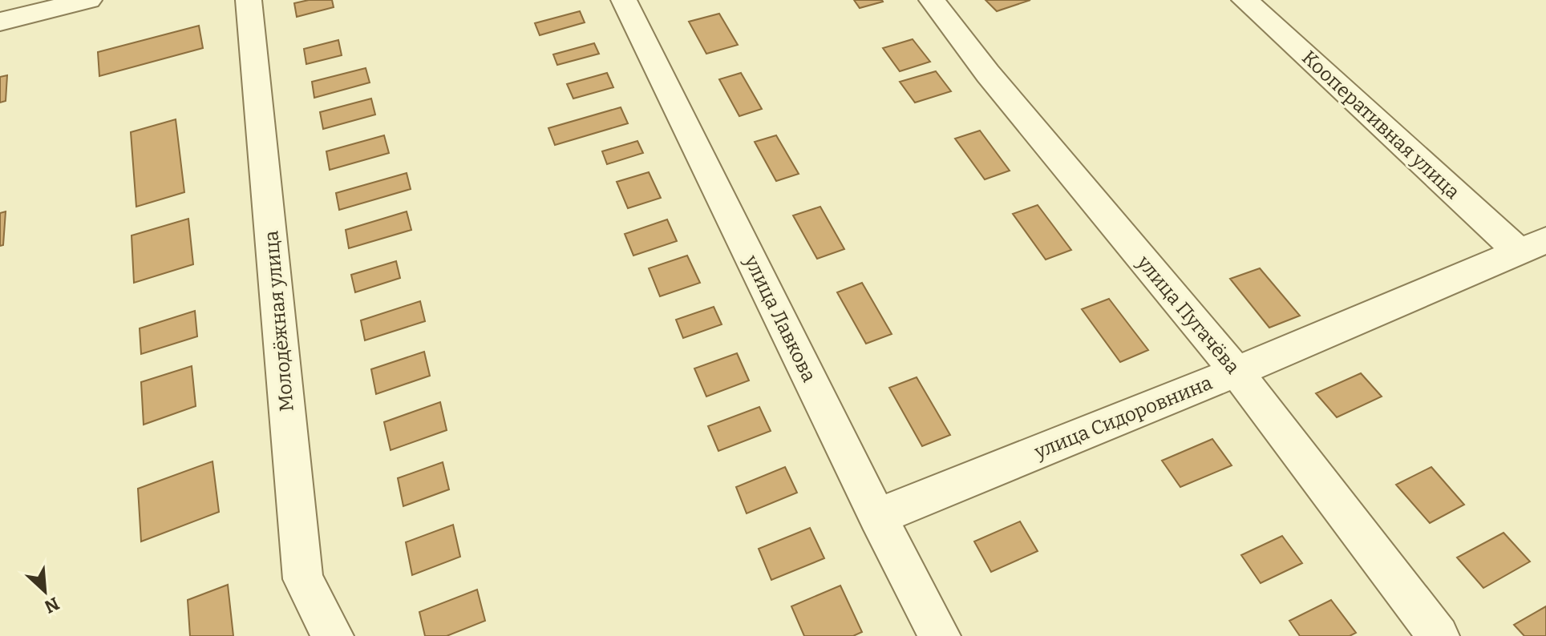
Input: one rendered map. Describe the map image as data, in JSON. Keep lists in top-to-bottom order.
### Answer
{
  "streets": {
    "street": [
      "Кооперативная улица",
      "улица Пугачёва",
      "улица Лавкова",
      "Молодёжная улица",
      "улица Сидоровнина"
    ]
  },
  "crossings": [
    ["Кооперативная улица", "улица Сидоровнина"],
    ["улица Пугачёва", "улица Сидоровнина"],
    ["улица Лавкова", "улица Сидоровнина"]
  ],
  "north": "bottom right"
}
